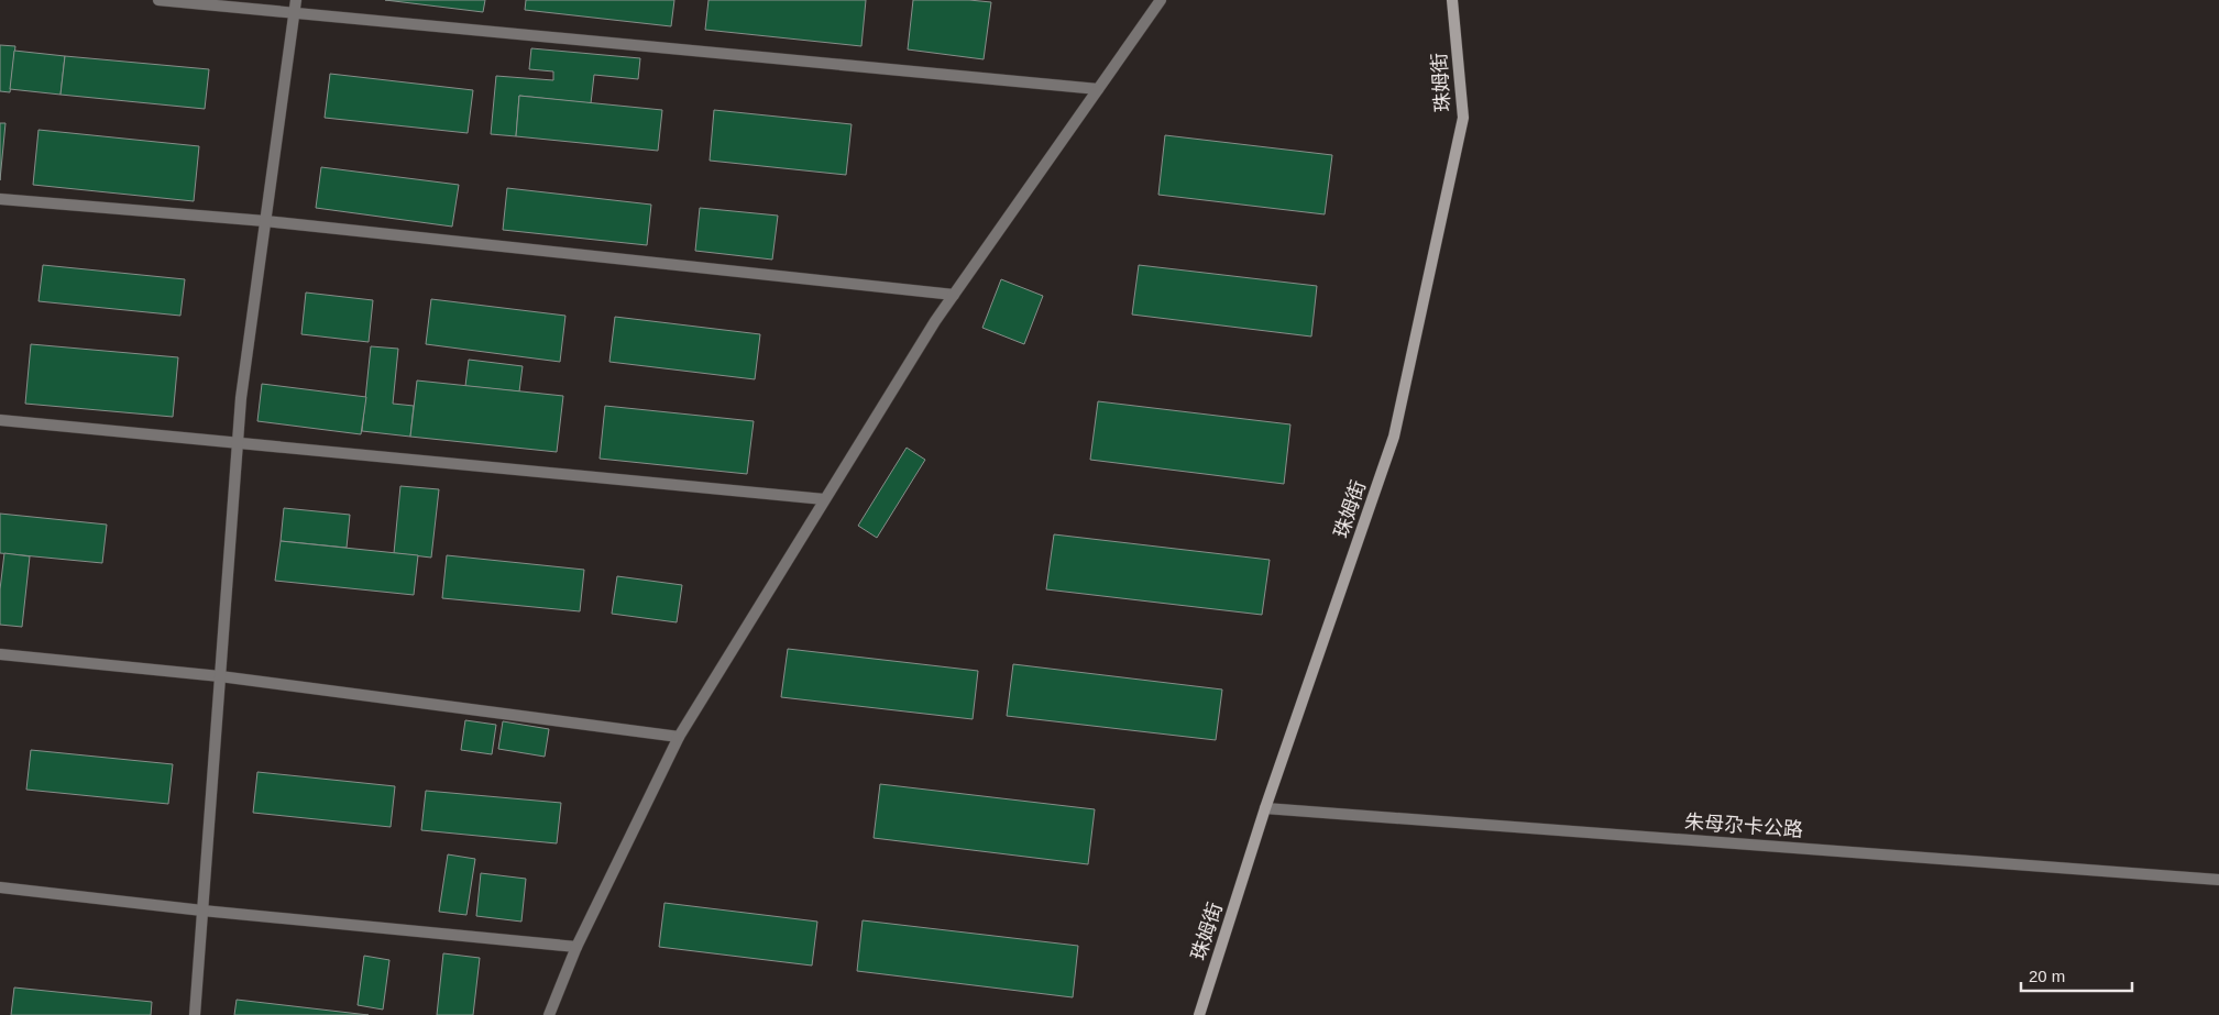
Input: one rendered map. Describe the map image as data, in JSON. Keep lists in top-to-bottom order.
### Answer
{
  "streets": {
    "main road": ["珠姆街"],
    "street": ["朱母尕卡公路"]
  },
  "crossings": [
    ["珠姆街", "朱母尕卡公路"]
  ],
  "scale_bar": "20 m"
}
